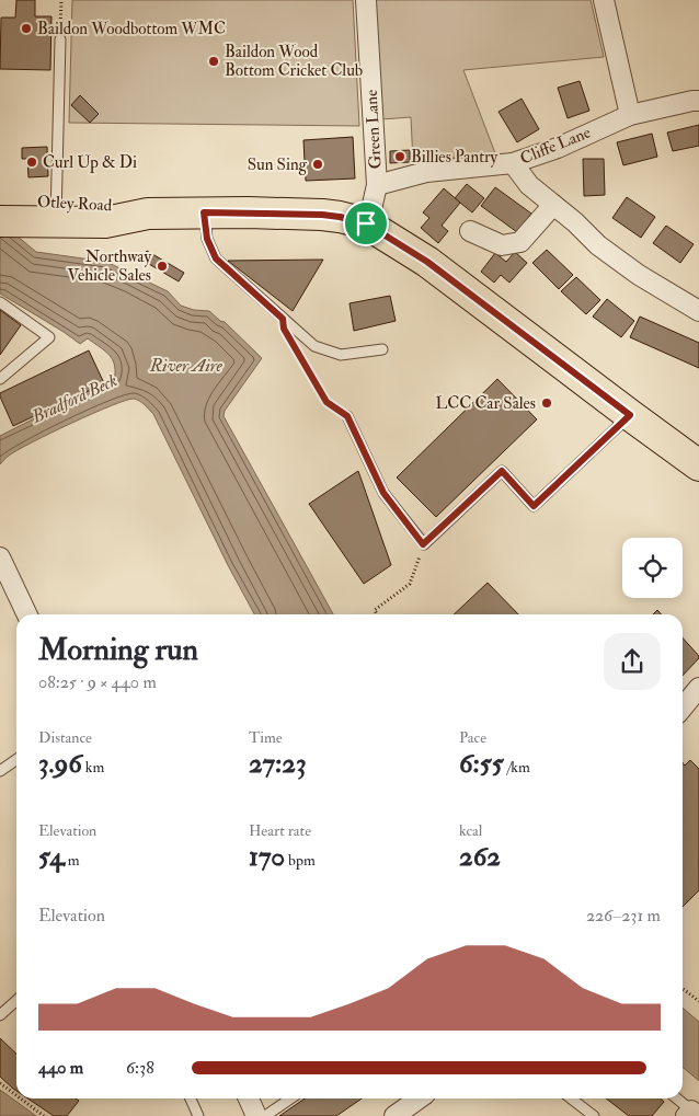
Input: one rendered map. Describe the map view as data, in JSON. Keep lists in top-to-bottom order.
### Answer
{
  "streets": {
    "main road": ["Otley Road"],
    "street": ["Green Lane", "Cliffe Lane"]
  },
  "crossings": [
    ["Green Lane", "Cliffe Lane"],
    ["Green Lane", "Otley Road"]
  ],
  "water": ["River Aire", "Bradford Beck"],
  "places": [
    "Baildon Woodbottom WMC",
    "Baildon Wood Bottom Cricket Club",
    "Billies Pantry",
    "Curl Up & Di",
    "Sun Sing",
    "Northway Vehicle Sales",
    "LCC Car Sales"
  ],
  "page": {
    "heading": ["Morning run", "08:25 · 9 × 440 m"],
    "stats": [
      ["Distance", "3.96 km"],
      ["Time", "27:23"],
      ["Pace", "6:55 /km"],
      ["Elevation", "54 m"],
      ["Heart rate", "170 bpm"],
      ["kcal", "262"]
    ],
    "chart": ["Elevation", "226–231 m"],
    "list": [
      {
        "name": "440 m",
        "note": "6:38"
      }
    ]
  }
}
